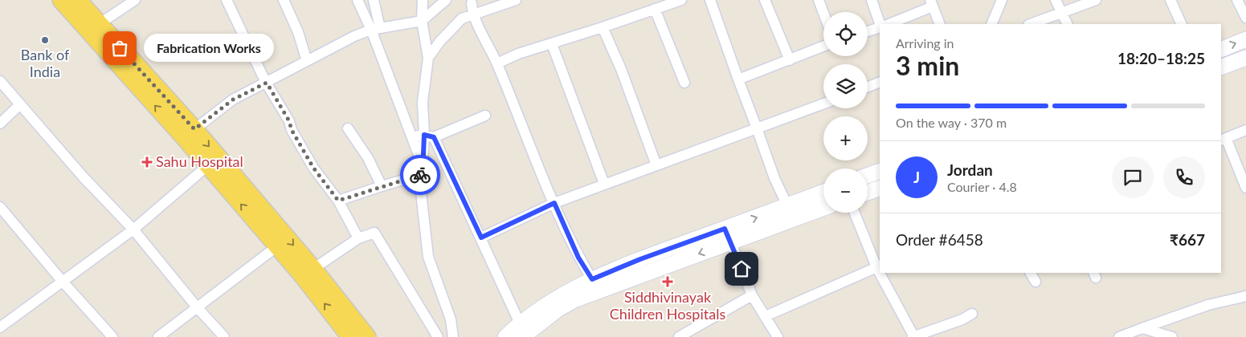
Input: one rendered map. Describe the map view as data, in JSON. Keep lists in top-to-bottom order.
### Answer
{
  "places": {
    "other": ["Bank of India", "Fabrication Works"],
    "health": ["Sahu Hospital", "Siddhivinayak Children Hospitals"]
  },
  "page": {
    "map_buttons": ["+", "−"],
    "heading": ["3 min", "Arriving in", "18:20–18:25"],
    "panel": [
      "Jordan",
      "Courier · 4.8",
      "Order #6458",
      "₹667"
    ],
    "bubble": "Fabrication Works",
    "bar": "On the way · 370 m",
    "round": "J"
  }
}
